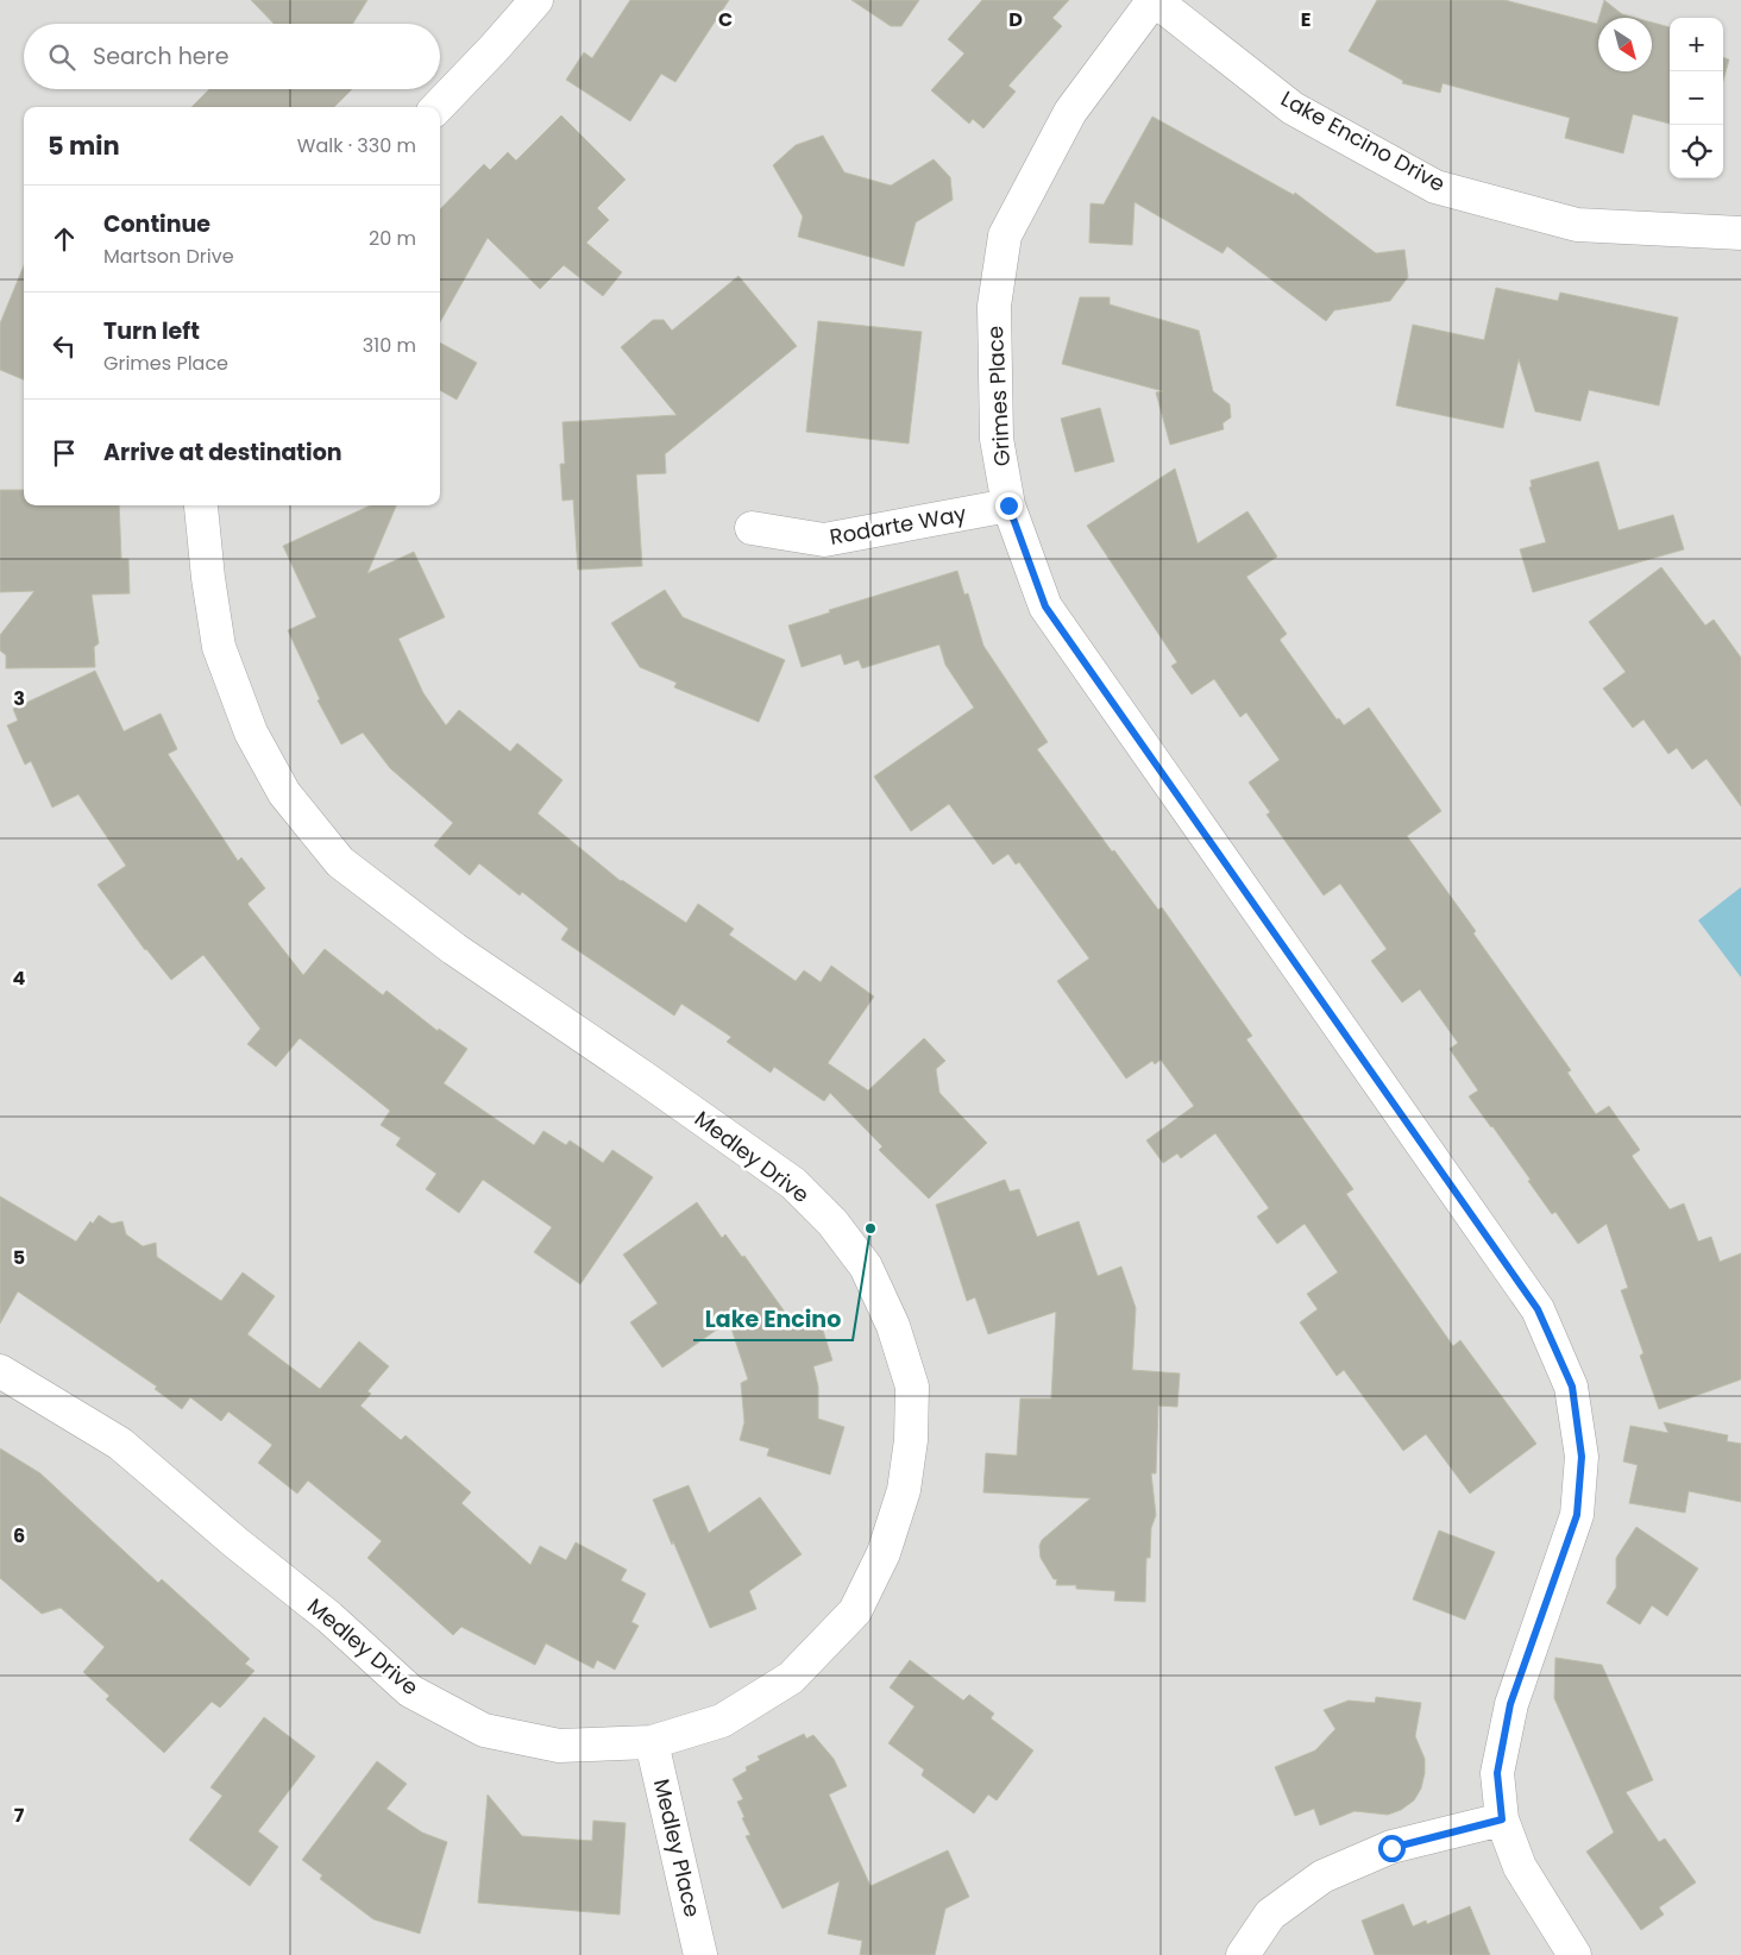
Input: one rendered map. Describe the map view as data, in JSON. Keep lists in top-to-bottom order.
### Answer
{
  "streets": {
    "street": [
      "Lake Encino Drive",
      "Grimes Place",
      "Rodarte Way",
      "Medley Drive",
      "Medley Place"
    ]
  },
  "crossings": [
    ["Lake Encino Drive", "Grimes Place"],
    ["Grimes Place", "Rodarte Way"],
    ["Medley Drive", "Medley Place"]
  ],
  "places": ["Lake Encino"],
  "north": "bottom right",
  "page": {
    "map_buttons": ["+", "−"],
    "search": "Search here",
    "heading": ["5 min", "Walk · 330 m"],
    "list": [
      ["Continue", "Martson Drive", "20 m"],
      ["Turn left", "Grimes Place", "310 m"],
      "Arrive at destination"
    ]
  },
  "grid": {
    "columns": ["C", "D", "E"],
    "rows": [
      "3",
      "4",
      "5",
      "6",
      "7"
    ]
  }
}
